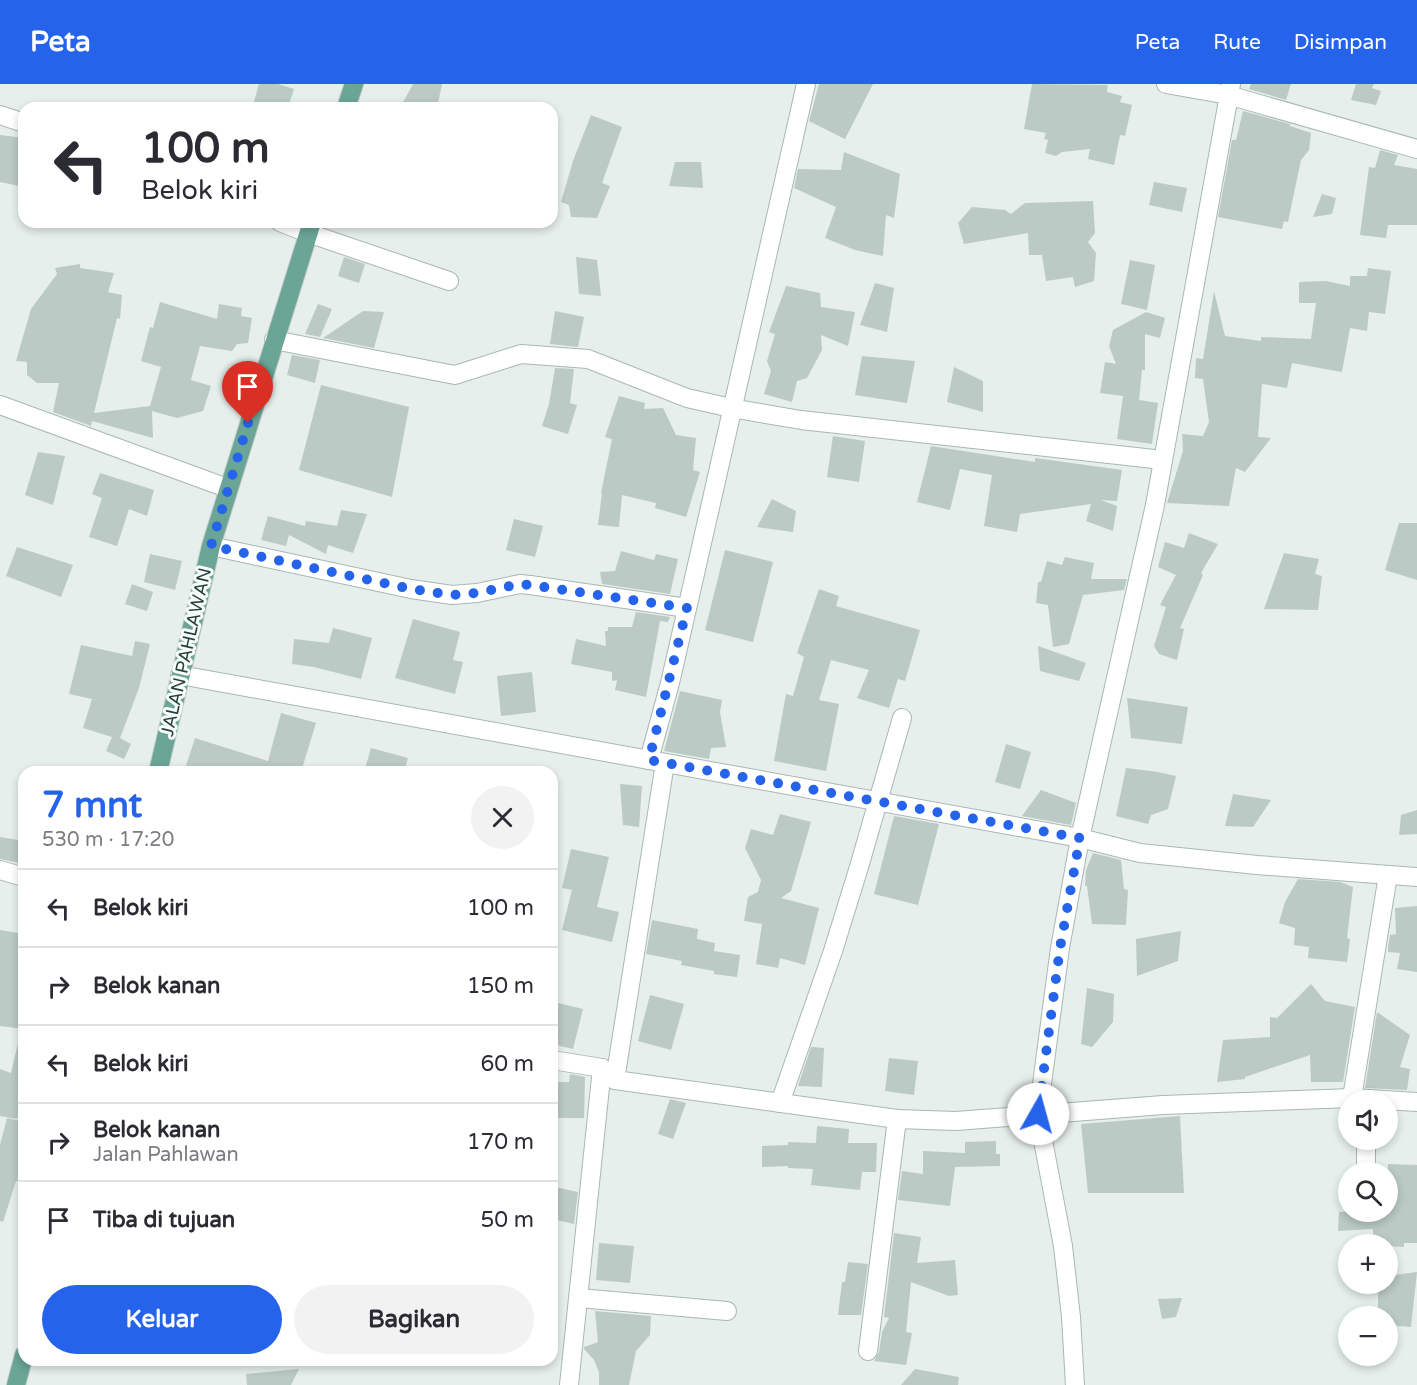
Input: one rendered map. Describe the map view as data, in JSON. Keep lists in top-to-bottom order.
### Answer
{
  "streets": {
    "main road": ["JALAN PAHLAWAN"]
  },
  "page": {
    "header": "Peta",
    "nav": ["Peta", "Rute", "Disimpan"],
    "turn": ["100 m", "Belok kiri"],
    "heading": ["7 mnt", "530 m · 17:20"],
    "list": [
      {
        "name": "Belok kiri",
        "value": "100 m"
      },
      {
        "name": "Belok kanan",
        "value": "150 m"
      },
      {
        "name": "Belok kiri",
        "value": "60 m"
      },
      {
        "name": "Belok kanan",
        "note": "Jalan Pahlawan",
        "value": "170 m"
      },
      {
        "name": "Tiba di tujuan",
        "value": "50 m"
      }
    ],
    "map_buttons": ["+", "−"],
    "buttons": ["Keluar", "Bagikan"]
  }
}
